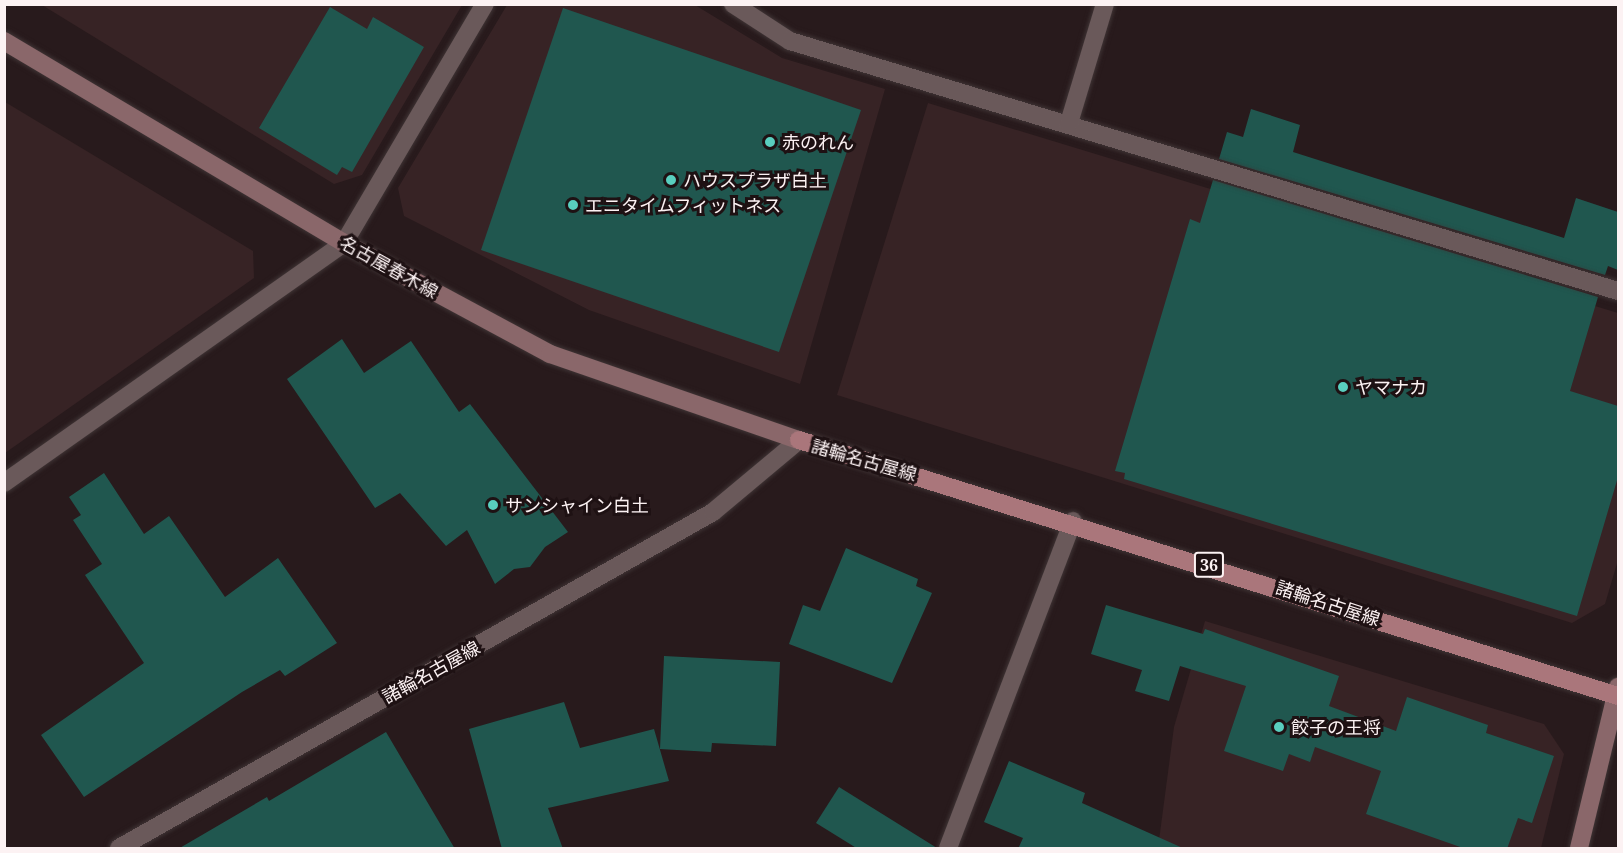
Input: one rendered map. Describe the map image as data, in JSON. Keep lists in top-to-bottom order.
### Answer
{
  "streets": {
    "main road": ["諸輪名古屋線", "36"],
    "street": ["名古屋春木線"]
  },
  "crossings": [
    ["名古屋春木線", "諸輪名古屋線"]
  ],
  "places": [
    "赤のれん",
    "ハウスプラザ白土",
    "エニタイムフィットネス",
    "ヤマナカ",
    "サンシャイン白土",
    "餃子の王将"
  ]
}
